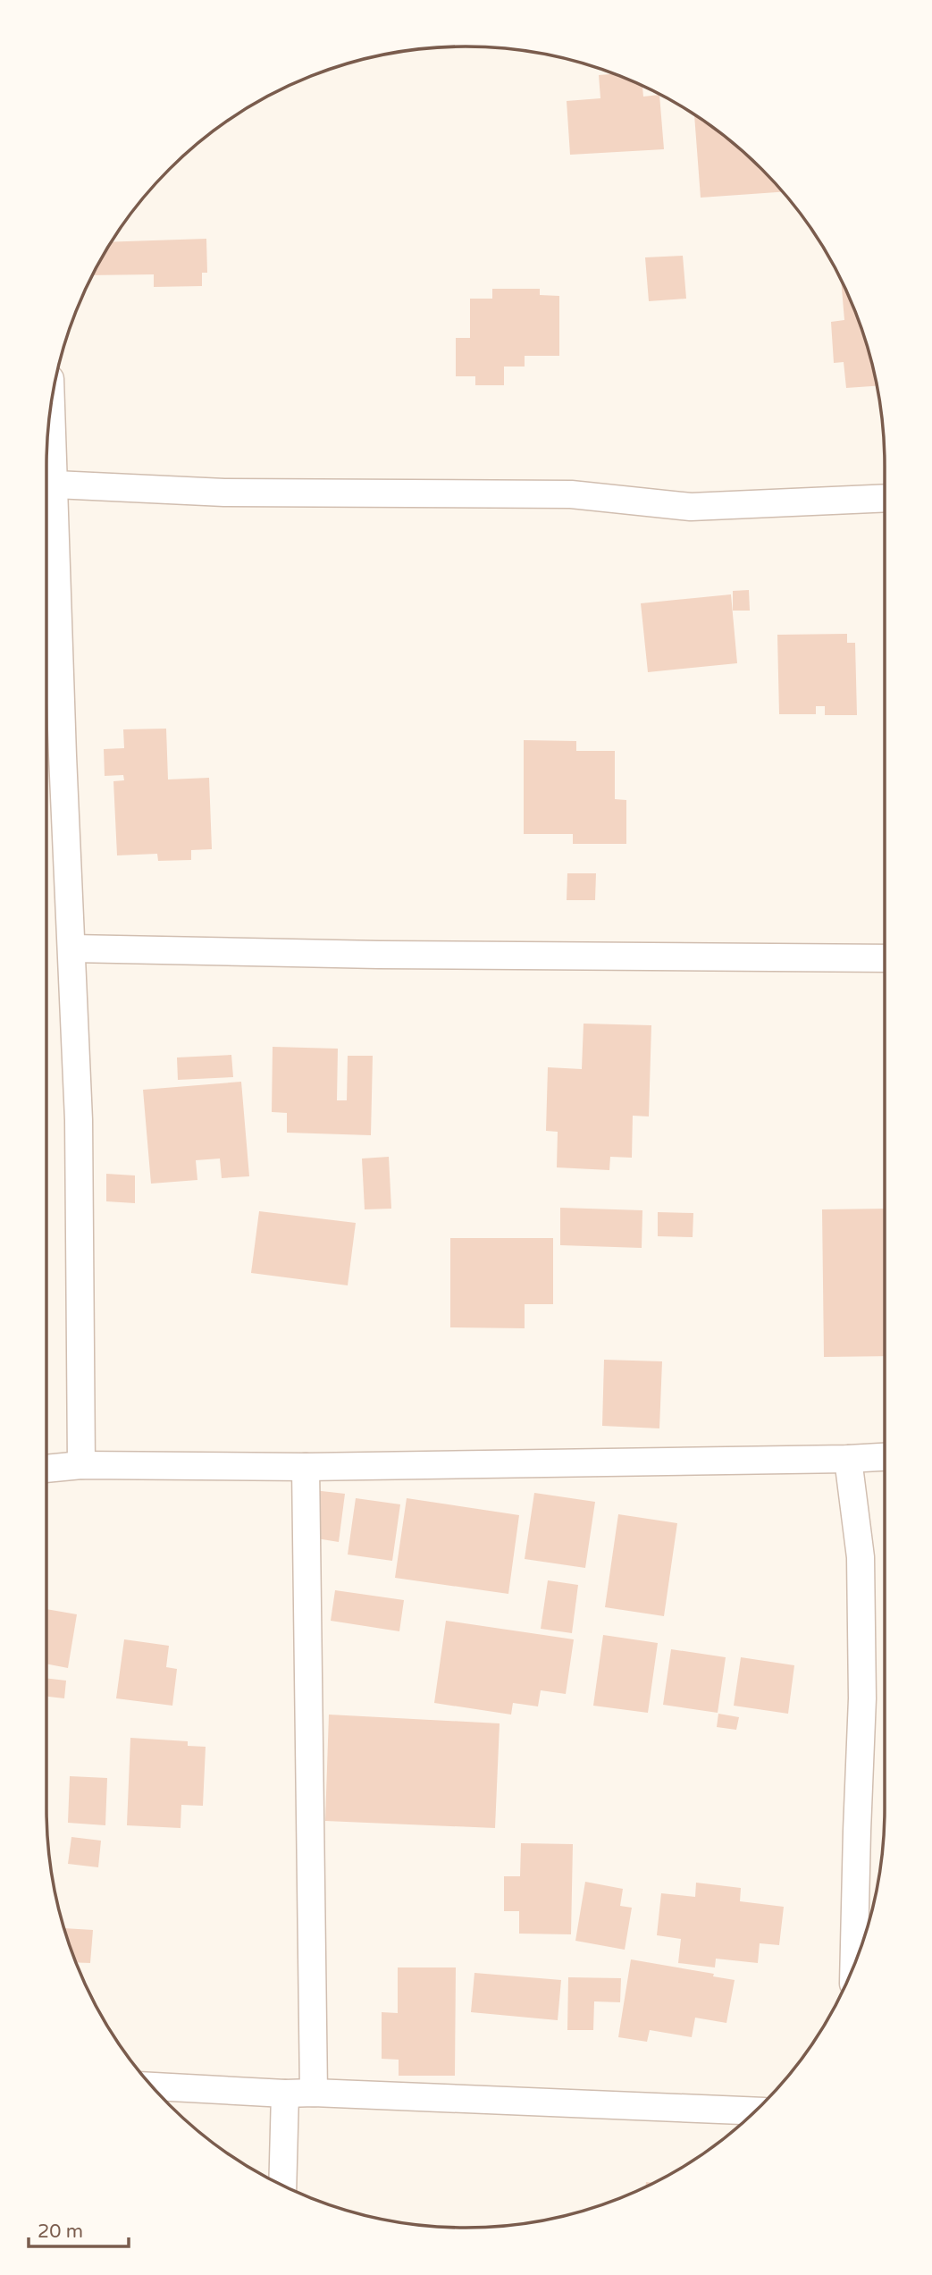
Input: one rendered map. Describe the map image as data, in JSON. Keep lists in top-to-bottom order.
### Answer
{
  "scale_bar": "20 m"
}
